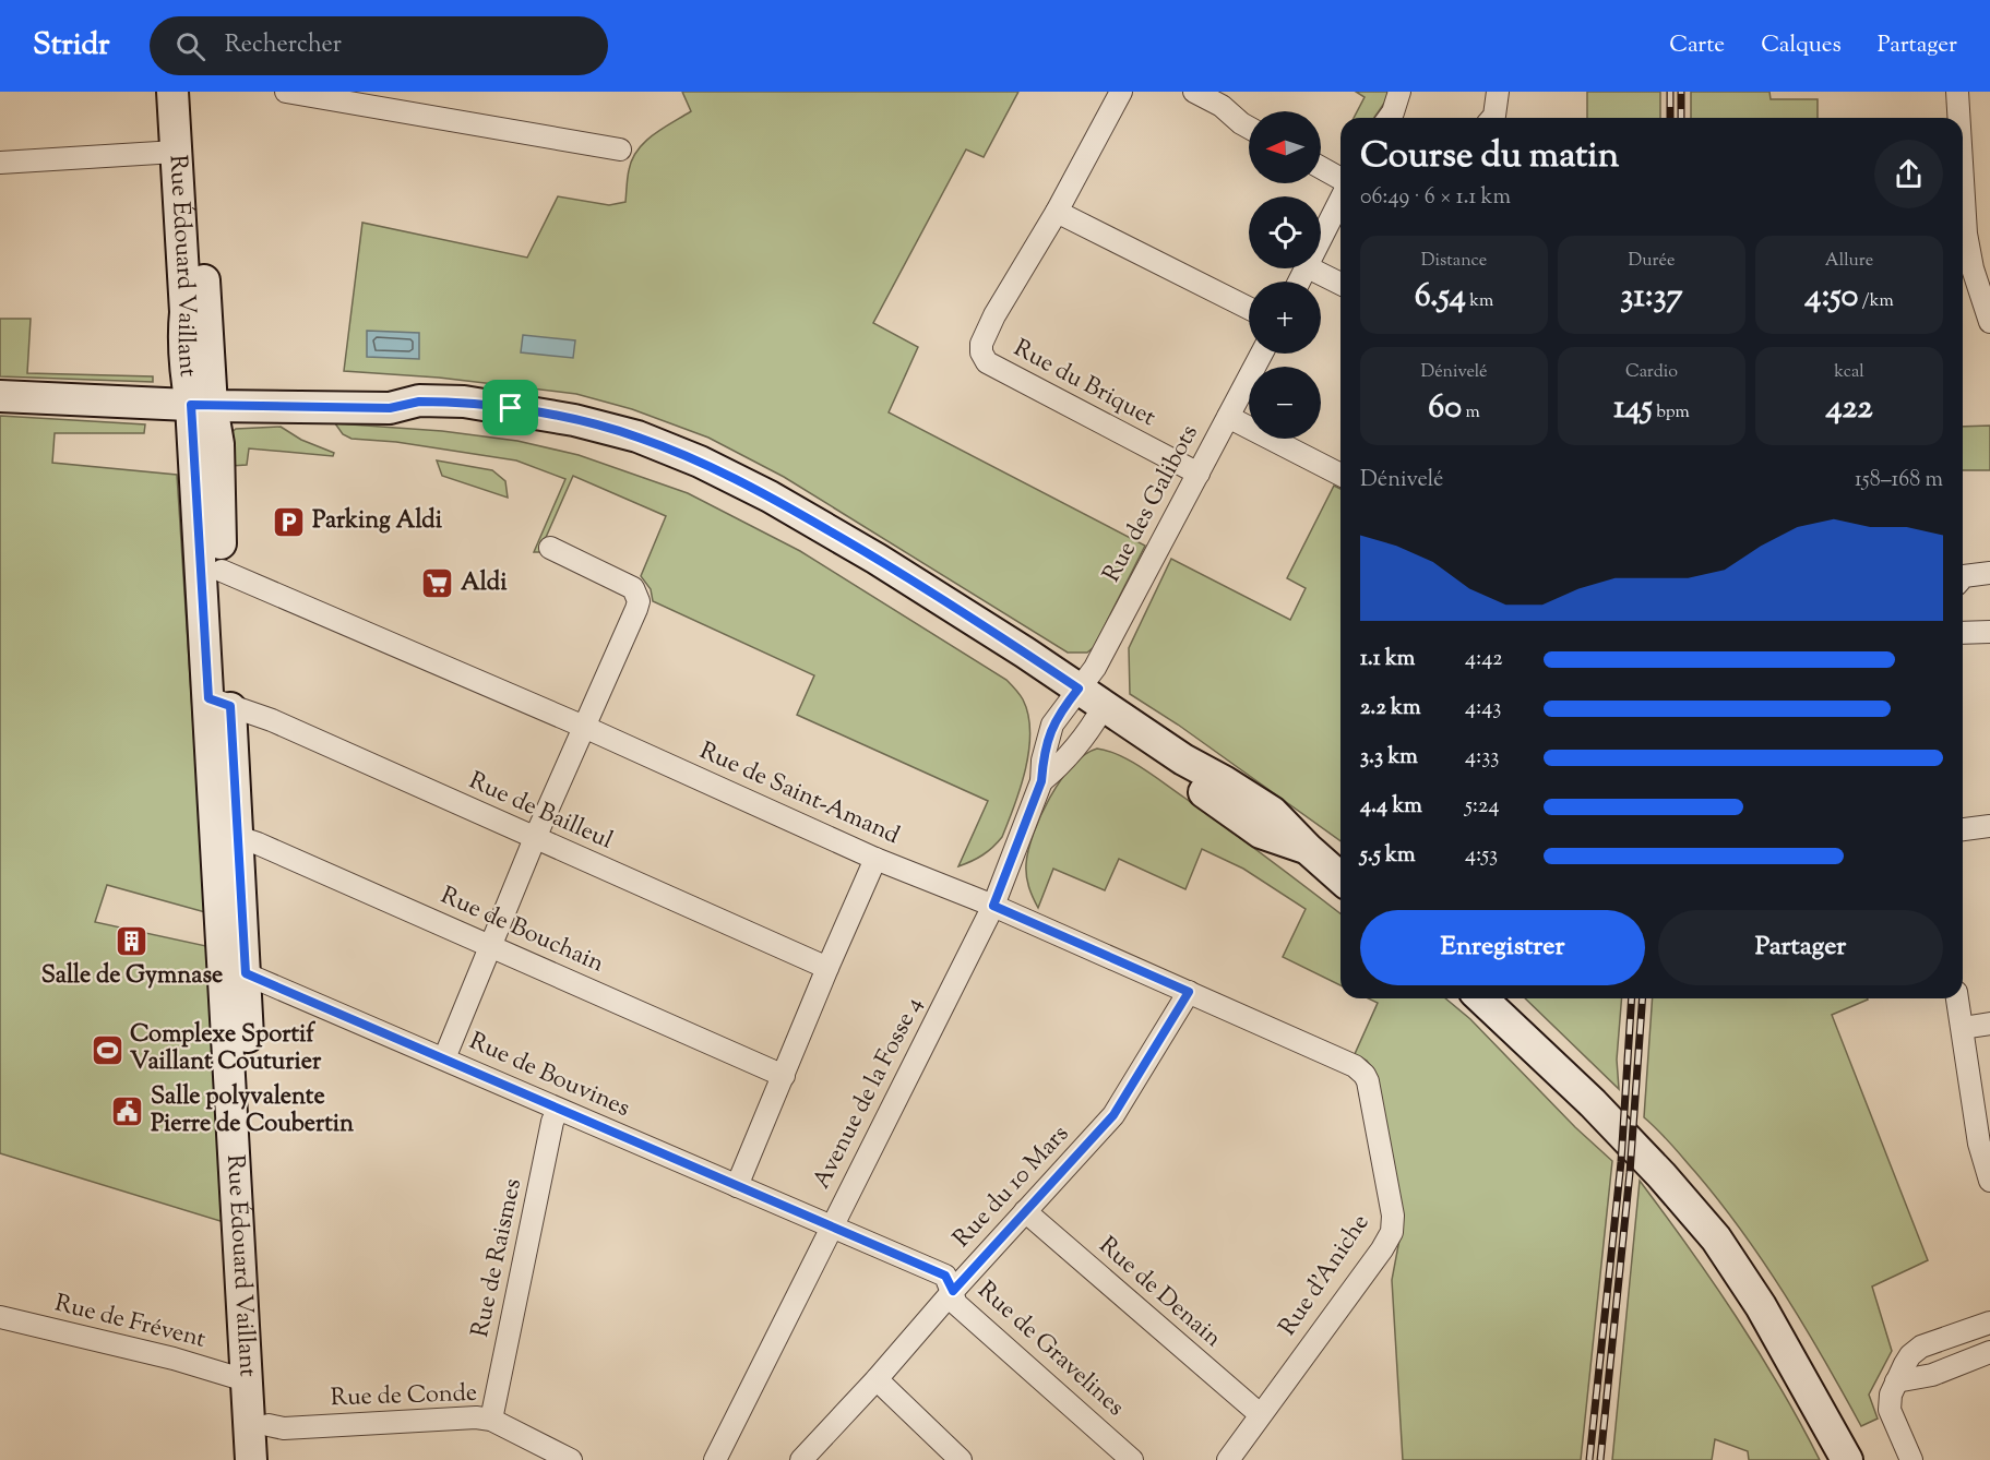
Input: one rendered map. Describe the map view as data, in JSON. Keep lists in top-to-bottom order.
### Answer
{
  "streets": {
    "main road": ["Rue Édouard Vaillant"],
    "street": [
      "Rue du Briquet",
      "Rue des Galibots",
      "Rue de Saint-Amand",
      "Rue de Bailleul",
      "Rue de Bouchain",
      "Rue de Bouvines",
      "Avenue de la Fosse 4",
      "Rue du 10 Mars",
      "Rue de Raismes",
      "Rue d'Aniche",
      "Rue de Denain",
      "Rue de Frévent",
      "Rue de Gravelines",
      "Rue de Conde"
    ]
  },
  "crossings": [
    ["Rue Édouard Vaillant", "Rue de Saint-Amand"],
    ["Rue Édouard Vaillant", "Rue de Bailleul"],
    ["Rue Édouard Vaillant", "Rue de Bouchain"],
    ["Rue Édouard Vaillant", "Rue de Bouvines"],
    ["Rue Édouard Vaillant", "Rue de Frévent"],
    ["Rue Édouard Vaillant", "Rue de Conde"],
    ["Rue du Briquet", "Rue des Galibots"],
    ["Rue des Galibots", "Avenue de la Fosse 4"],
    ["Rue de Saint-Amand", "Avenue de la Fosse 4"],
    ["Rue de Saint-Amand", "Rue du 10 Mars"],
    ["Rue de Saint-Amand", "Rue d'Aniche"],
    ["Rue de Bouvines", "Avenue de la Fosse 4"],
    ["Rue de Bouvines", "Rue de Raismes"],
    ["Rue de Bouvines", "Rue de Gravelines"],
    ["Avenue de la Fosse 4", "Rue de Gravelines"],
    ["Rue du 10 Mars", "Rue de Denain"],
    ["Rue du 10 Mars", "Rue de Gravelines"],
    ["Rue de Raismes", "Rue de Conde"],
    ["Rue d'Aniche", "Rue de Denain"]
  ],
  "places": {
    "parking": ["Parking Aldi"],
    "supermarket": ["Aldi"],
    "building": ["Salle de Gymnase"],
    "sports": ["Complexe Sportif Vaillant Couturier"],
    "public building": ["Salle polyvalente Pierre de Coubertin"]
  },
  "north": "left",
  "page": {
    "header": "Stridr",
    "search": "Rechercher",
    "nav": ["Carte", "Calques", "Partager"],
    "map_buttons": ["+", "−"],
    "heading": ["Course du matin", "06:49 · 6 × 1.1 km"],
    "stats": [
      ["Distance", "6.54 km"],
      ["Durée", "31:37"],
      ["Allure", "4:50 /km"],
      ["Dénivelé", "60 m"],
      ["Cardio", "145 bpm"],
      ["kcal", "422"]
    ],
    "chart": ["Dénivelé", "158–168 m"],
    "list": [
      {
        "name": "1.1 km",
        "note": "4:42"
      },
      {
        "name": "2.2 km",
        "note": "4:43"
      },
      {
        "name": "3.3 km",
        "note": "4:33"
      },
      {
        "name": "4.4 km",
        "note": "5:24"
      },
      {
        "name": "5.5 km",
        "note": "4:53"
      }
    ],
    "buttons": ["Enregistrer", "Partager"]
  }
}
